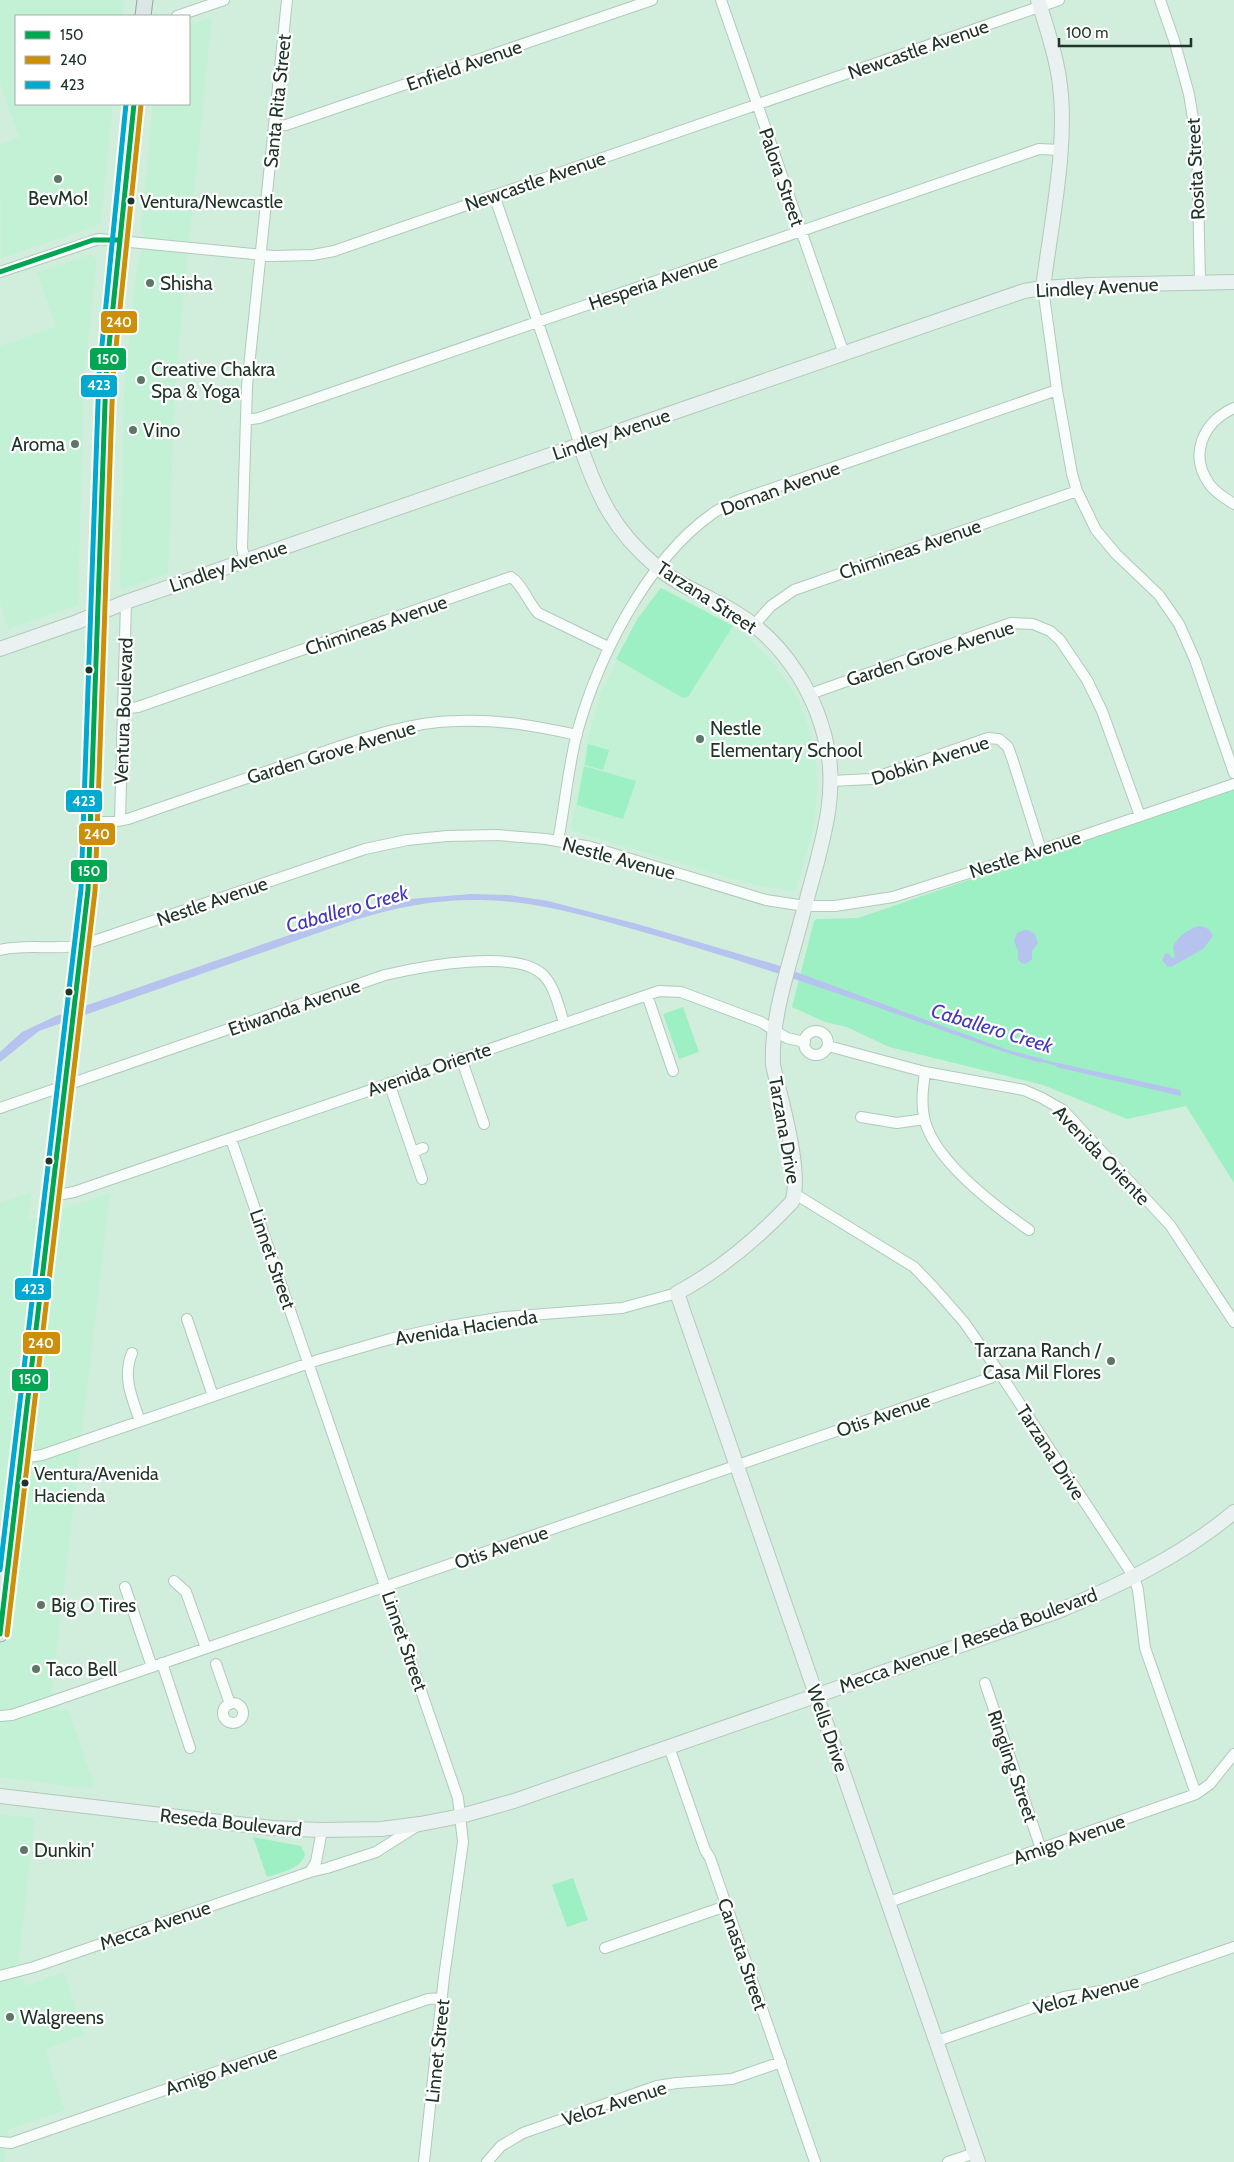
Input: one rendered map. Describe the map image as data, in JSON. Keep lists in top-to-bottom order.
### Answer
{
  "streets": {
    "main road": ["Ventura Boulevard"],
    "street": [
      "Newcastle Avenue",
      "Enfield Avenue",
      "Santa Rita Street",
      "Rosita Street",
      "Palora Street",
      "Hesperia Avenue",
      "Lindley Avenue",
      "Doman Avenue",
      "Chimineas Avenue",
      "Tarzana Street",
      "Garden Grove Avenue",
      "Dobkin Avenue",
      "Nestle Avenue",
      "Etiwanda Avenue",
      "Avenida Oriente",
      "Tarzana Drive",
      "Linnet Street",
      "Avenida Hacienda",
      "Otis Avenue",
      "Mecca Avenue / Reseda Boulevard",
      "Wells Drive",
      "Ringling Street",
      "Reseda Boulevard",
      "Amigo Avenue",
      "Mecca Avenue",
      "Canasta Street",
      "Veloz Avenue"
    ]
  },
  "crossings": [
    ["Newcastle Avenue", "Santa Rita Street"],
    ["Newcastle Avenue", "Palora Street"],
    ["Newcastle Avenue", "Tarzana Street"],
    ["Newcastle Avenue", "Ventura Boulevard"],
    ["Enfield Avenue", "Santa Rita Street"],
    ["Santa Rita Street", "Hesperia Avenue"],
    ["Santa Rita Street", "Lindley Avenue"],
    ["Rosita Street", "Lindley Avenue"],
    ["Palora Street", "Hesperia Avenue"],
    ["Palora Street", "Lindley Avenue"],
    ["Hesperia Avenue", "Tarzana Street"],
    ["Lindley Avenue", "Tarzana Street"],
    ["Lindley Avenue", "Ventura Boulevard"],
    ["Doman Avenue", "Chimineas Avenue"],
    ["Doman Avenue", "Tarzana Street"],
    ["Doman Avenue", "Garden Grove Avenue"],
    ["Doman Avenue", "Nestle Avenue"],
    ["Chimineas Avenue", "Tarzana Street"],
    ["Chimineas Avenue", "Ventura Boulevard"],
    ["Tarzana Street", "Garden Grove Avenue"],
    ["Tarzana Street", "Dobkin Avenue"],
    ["Tarzana Street", "Nestle Avenue"],
    ["Tarzana Street", "Tarzana Drive"],
    ["Garden Grove Avenue", "Ventura Boulevard"],
    ["Garden Grove Avenue", "Nestle Avenue"],
    ["Ventura Boulevard", "Nestle Avenue"],
    ["Ventura Boulevard", "Etiwanda Avenue"],
    ["Ventura Boulevard", "Avenida Oriente"],
    ["Ventura Boulevard", "Avenida Hacienda"],
    ["Dobkin Avenue", "Nestle Avenue"],
    ["Etiwanda Avenue", "Avenida Oriente"],
    ["Avenida Oriente", "Tarzana Drive"],
    ["Avenida Oriente", "Linnet Street"],
    ["Tarzana Drive", "Avenida Hacienda"],
    ["Tarzana Drive", "Otis Avenue"],
    ["Tarzana Drive", "Mecca Avenue / Reseda Boulevard"],
    ["Tarzana Drive", "Amigo Avenue"],
    ["Linnet Street", "Avenida Hacienda"],
    ["Linnet Street", "Otis Avenue"],
    ["Linnet Street", "Mecca Avenue / Reseda Boulevard"],
    ["Linnet Street", "Reseda Boulevard"],
    ["Linnet Street", "Amigo Avenue"],
    ["Avenida Hacienda", "Wells Drive"],
    ["Otis Avenue", "Wells Drive"],
    ["Mecca Avenue / Reseda Boulevard", "Wells Drive"],
    ["Mecca Avenue / Reseda Boulevard", "Reseda Boulevard"],
    ["Mecca Avenue / Reseda Boulevard", "Canasta Street"],
    ["Wells Drive", "Amigo Avenue"],
    ["Wells Drive", "Veloz Avenue"],
    ["Ringling Street", "Amigo Avenue"],
    ["Reseda Boulevard", "Mecca Avenue"],
    ["Canasta Street", "Veloz Avenue"]
  ],
  "water": ["Caballero Creek"],
  "places": [
    "BevMo!",
    "Ventura/Newcastle",
    "Shisha",
    "Creative Chakra Spa & Yoga",
    "Vino",
    "Aroma",
    "Nestle Elementary School",
    "Tarzana Ranch / Casa Mil Flores",
    "Ventura/Avenida Hacienda",
    "Big O Tires",
    "Taco Bell",
    "Dunkin'",
    "Walgreens"
  ],
  "lines": ["transit line 150", "transit line 240", "transit line 423"],
  "legend": ["150", "240", "423"],
  "scale_bar": "100 m"
}
